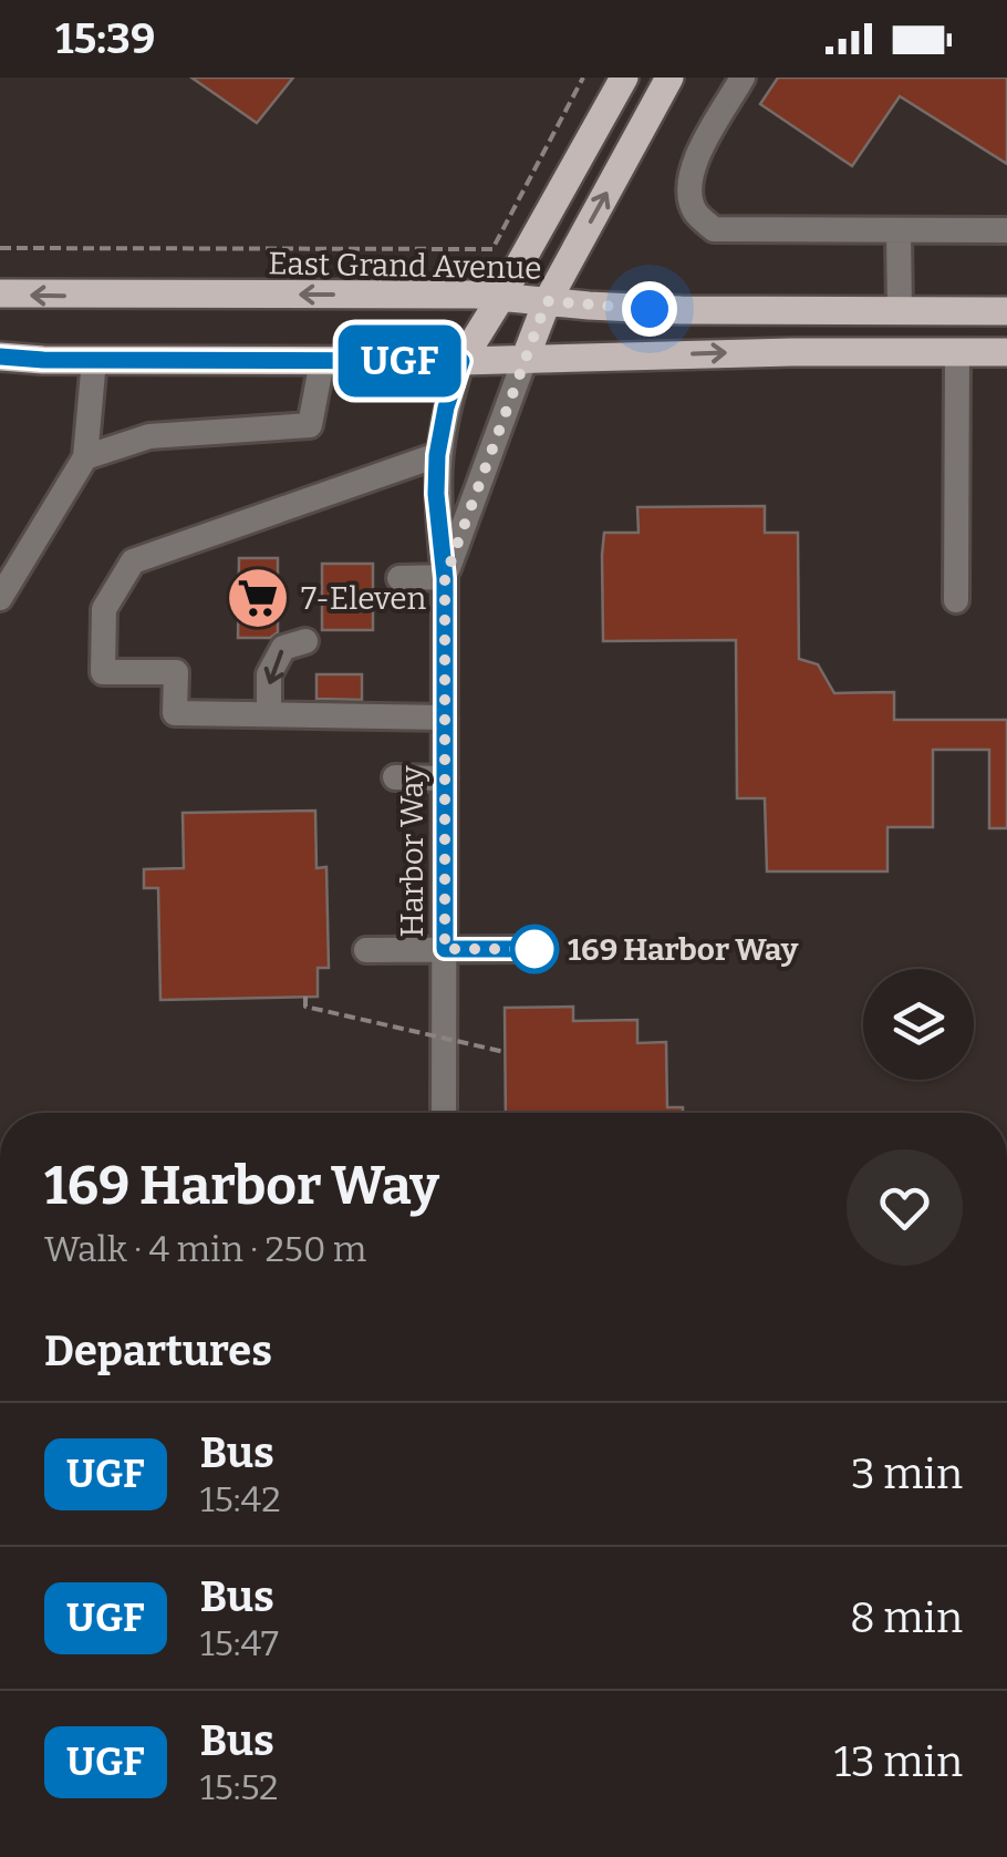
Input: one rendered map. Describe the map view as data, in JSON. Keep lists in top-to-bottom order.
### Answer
{
  "streets": {
    "main road": ["East Grand Avenue"],
    "street": ["Harbor Way"]
  },
  "places": {
    "supermarket": ["7-Eleven"],
    "other": ["169 Harbor Way"]
  },
  "lines": ["bus line UGF"],
  "page": {
    "status": "15:39",
    "on_map": "UGF",
    "heading": [
      ["169 Harbor Way", "Walk · 4 min · 250 m"],
      "Departures"
    ],
    "list": [
      {
        "mark": "UGF",
        "name": "Bus",
        "note": "15:42",
        "value": "3 min"
      },
      {
        "mark": "UGF",
        "name": "Bus",
        "note": "15:47",
        "value": "8 min"
      },
      {
        "mark": "UGF",
        "name": "Bus",
        "note": "15:52",
        "value": "13 min"
      }
    ]
  }
}
